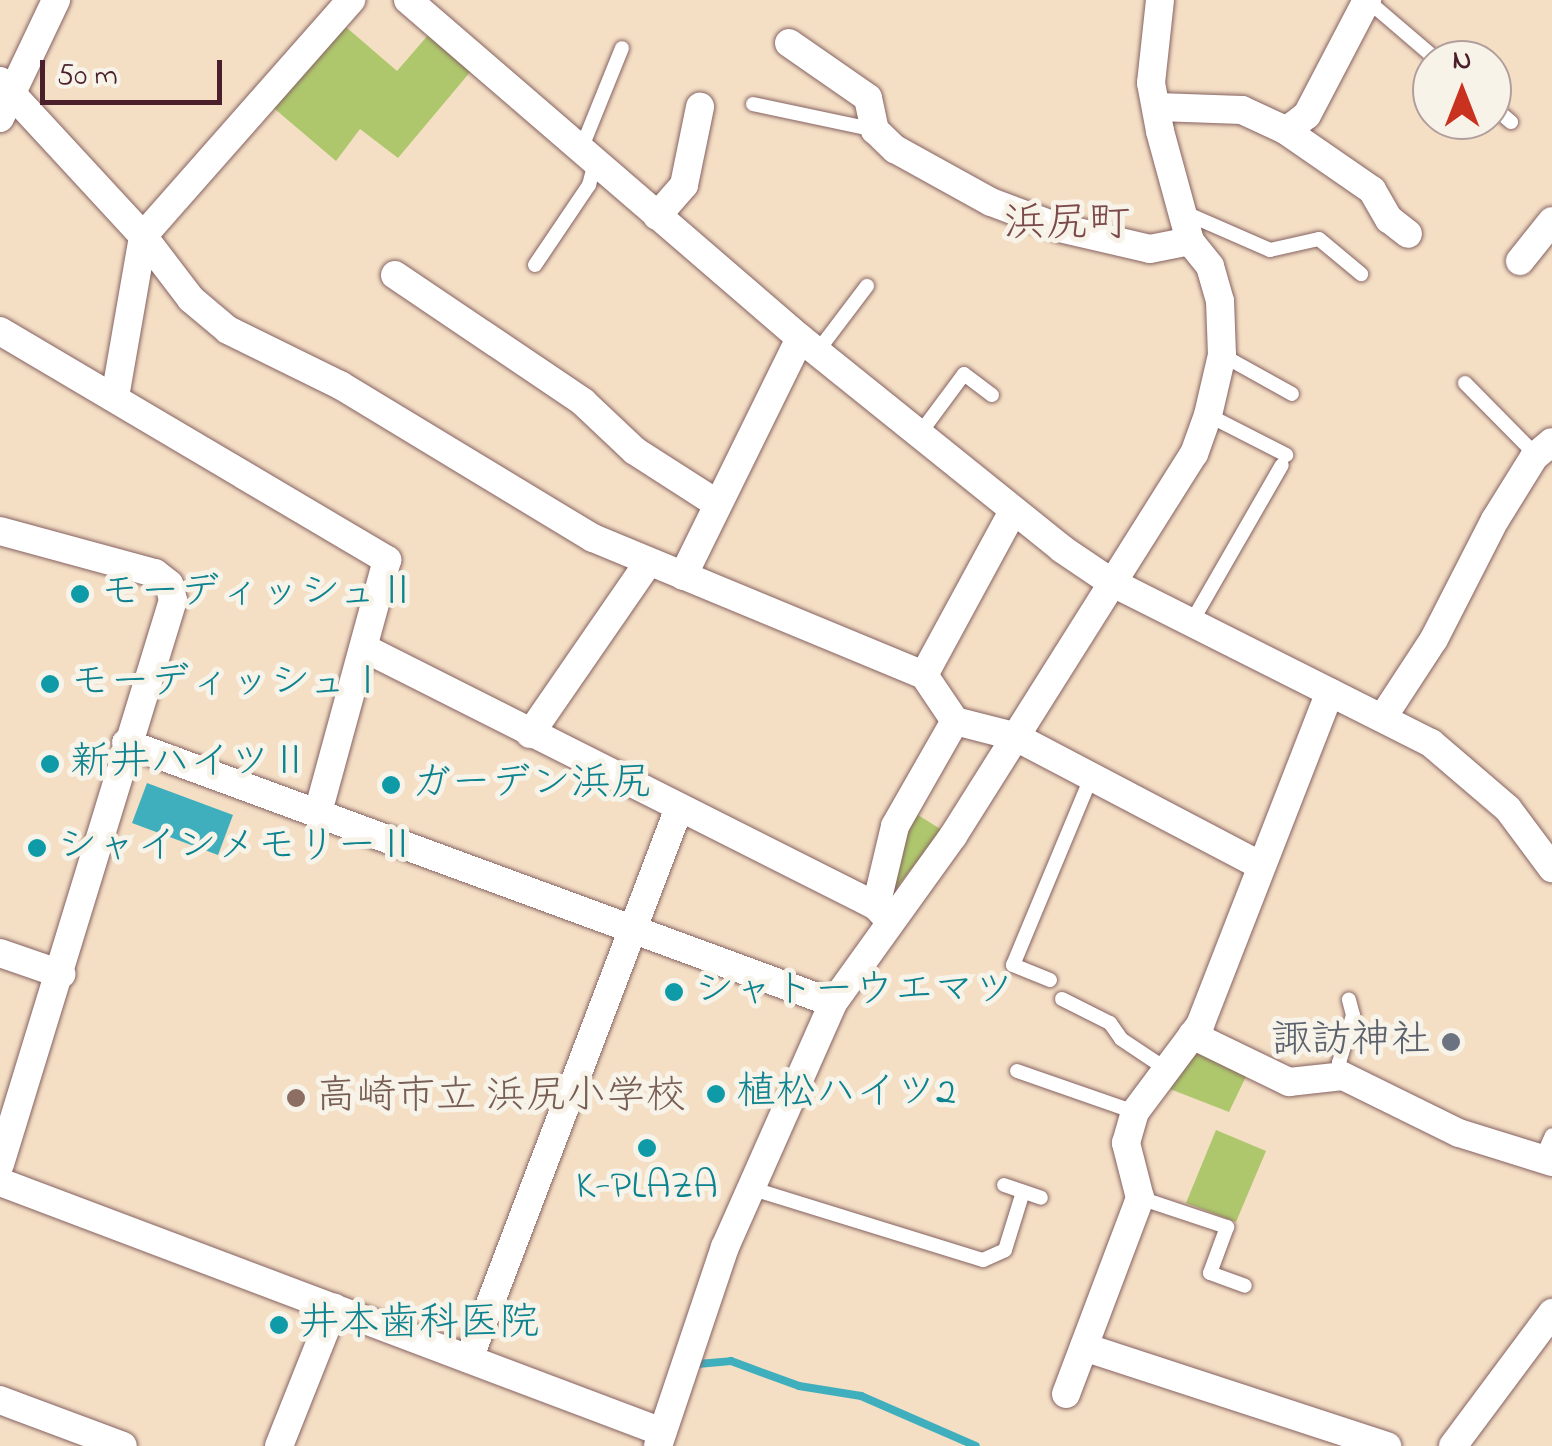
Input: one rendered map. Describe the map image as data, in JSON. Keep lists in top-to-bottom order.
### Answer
{
  "districts": ["浜尻町"],
  "places": [
    "モーディッシュⅡ",
    "モーディッシュⅠ",
    "新井ハイツⅡ",
    "ガーデン浜尻",
    "シャインメモリーⅡ",
    "シャトーウエマツ",
    "諏訪神社",
    "植松ハイツ2",
    "高崎市立 浜尻小学校",
    "K-PLAZA",
    "井本歯科医院"
  ],
  "scale_bar": "50 m",
  "north": "top"
}
